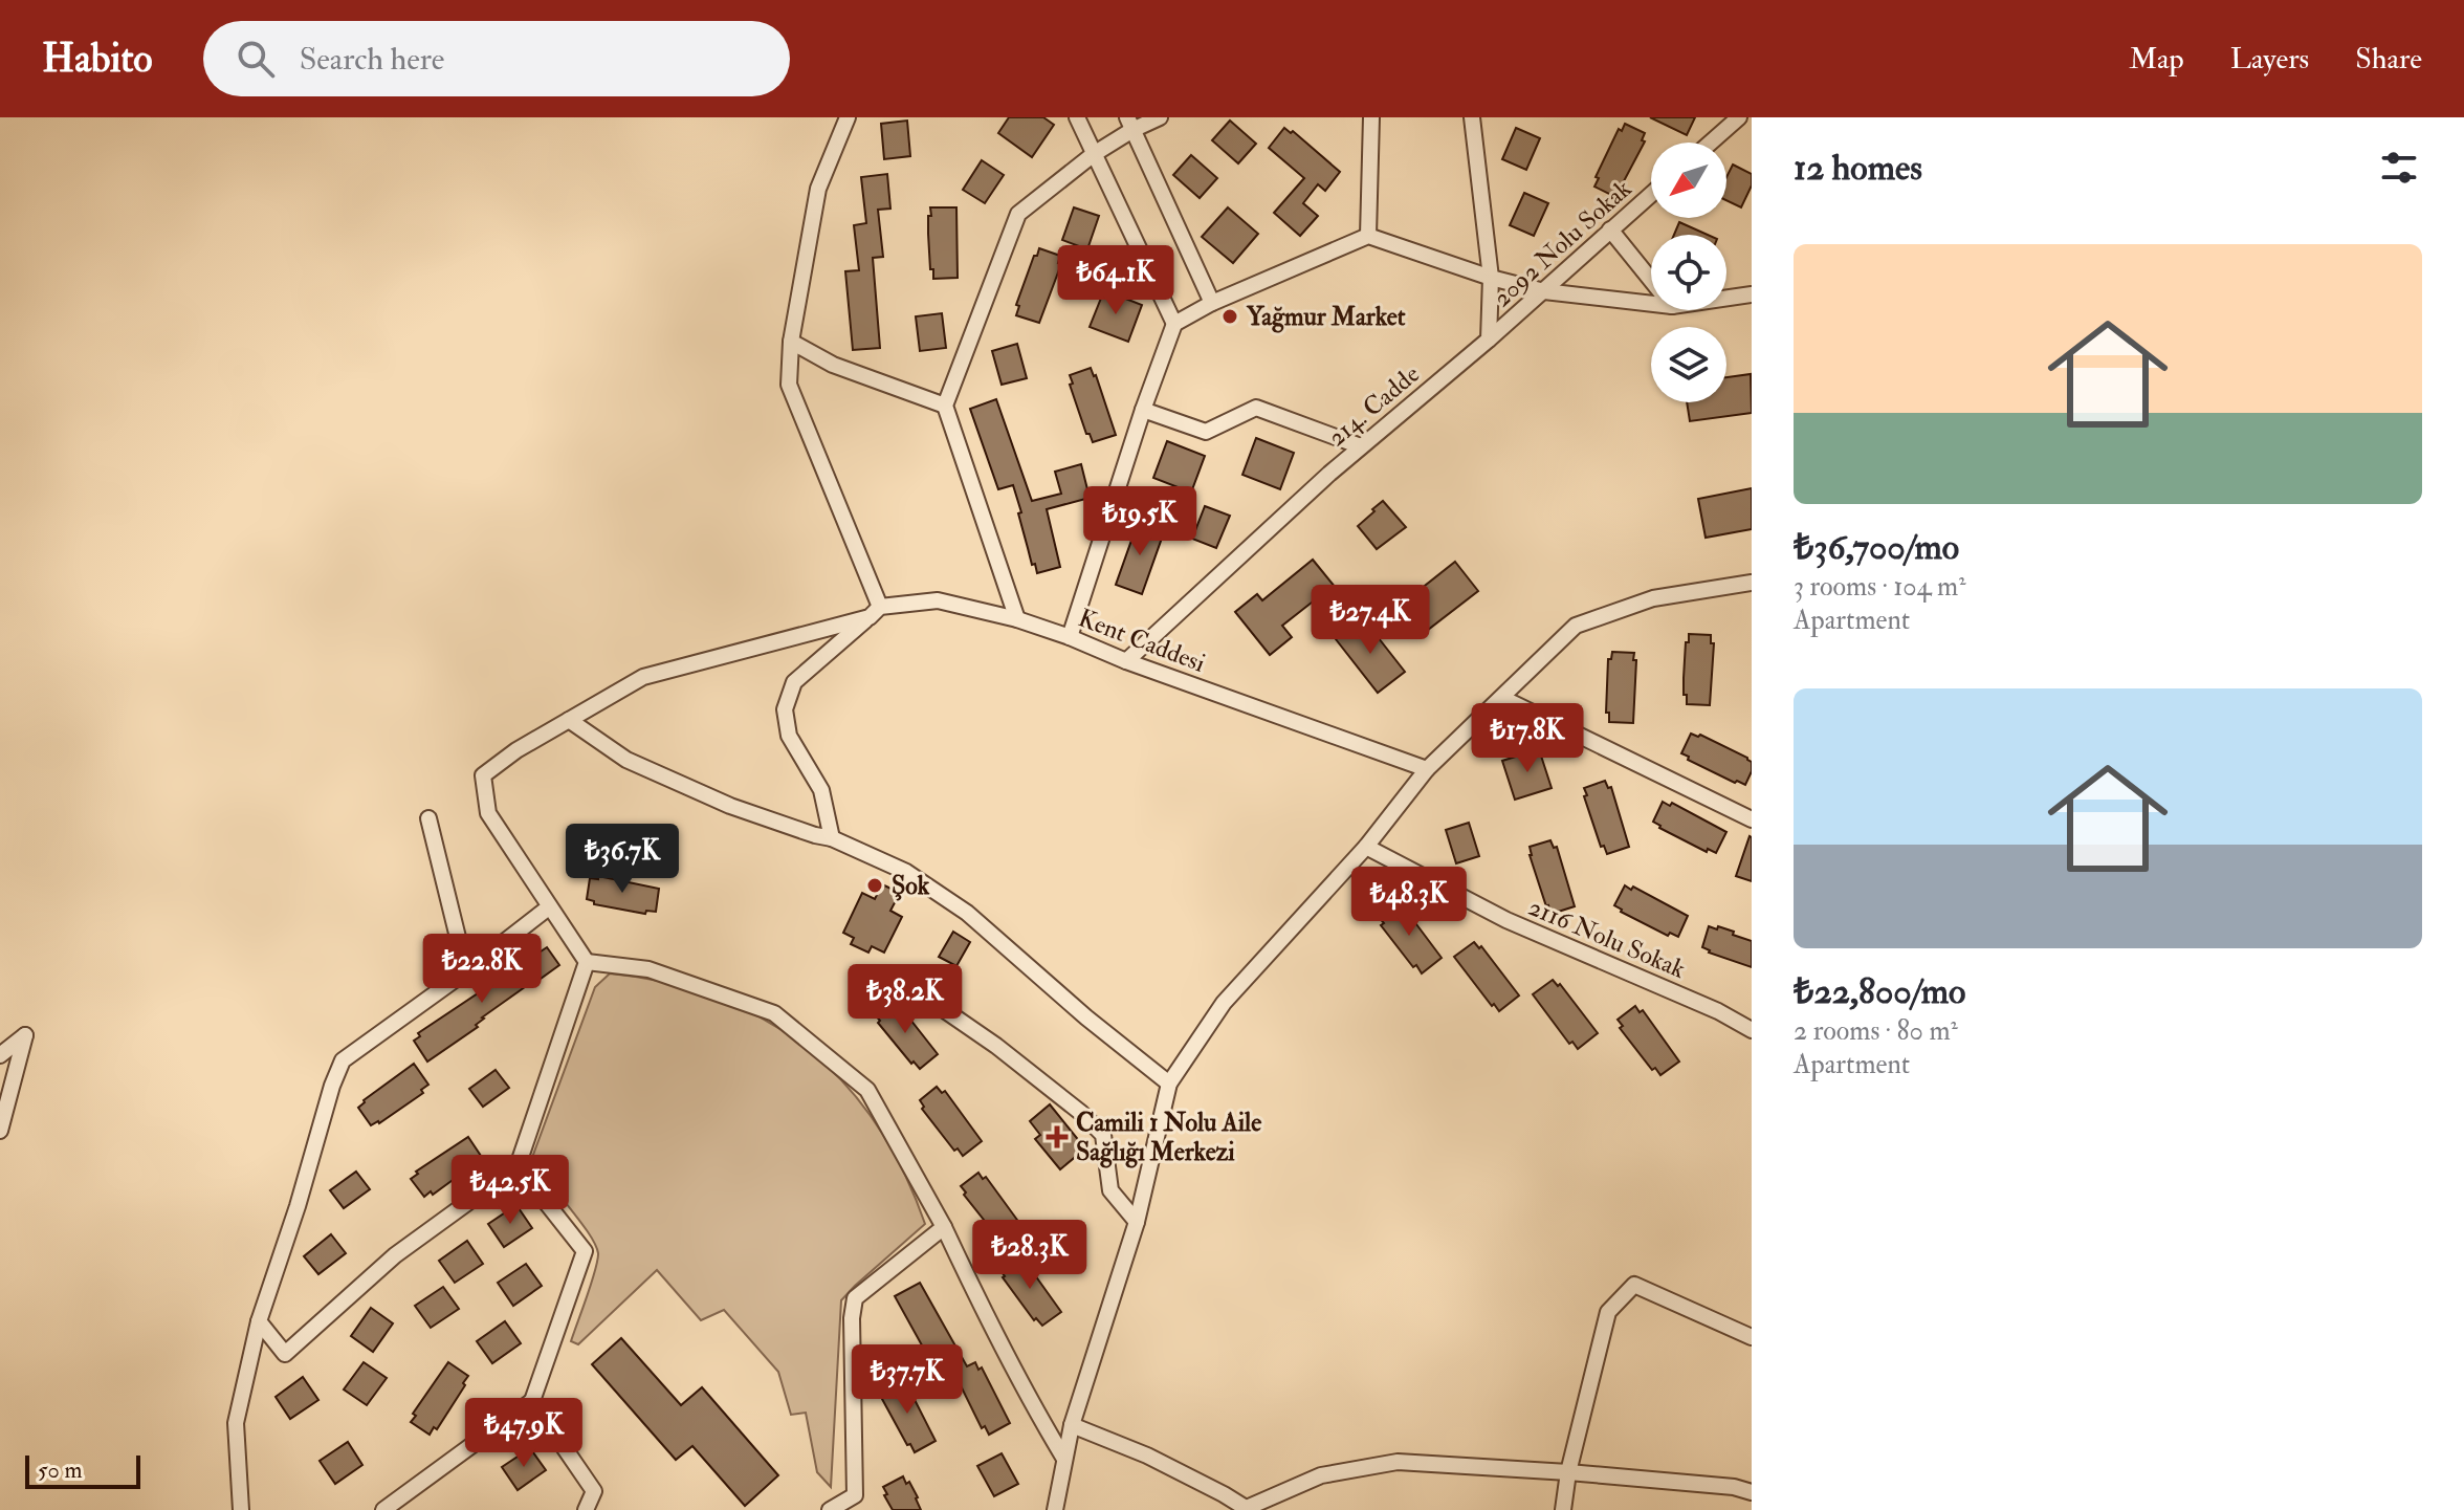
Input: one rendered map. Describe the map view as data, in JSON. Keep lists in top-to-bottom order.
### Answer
{
  "streets": {
    "street": [
      "2092 Nolu Sokak",
      "214. Cadde",
      "Kent Caddesi",
      "2116 Nolu Sokak"
    ]
  },
  "crossings": [
    ["2092 Nolu Sokak", "214. Cadde"],
    ["214. Cadde", "Kent Caddesi"]
  ],
  "places": {
    "other": ["Yağmur Market", "Şok"],
    "health": ["Camili 1 Nolu Aile Sağlığı Merkezi"]
  },
  "scale_bar": "50 m",
  "north": "bottom left",
  "page": {
    "header": "Habito",
    "search": "Search here",
    "nav": ["Map", "Layers", "Share"],
    "heading": "12 homes",
    "list": [
      {
        "name": "₺36,700/mo",
        "note": "3 rooms · 104 m² · Apartment"
      },
      {
        "name": "₺22,800/mo",
        "note": "2 rooms · 80 m² · Apartment"
      }
    ],
    "price": [
      "₺64.1K",
      "₺19.5K",
      "₺27.4K",
      "₺17.8K",
      "₺36.7K",
      "₺48.3K",
      "₺22.8K",
      "₺38.2K",
      "₺42.5K",
      "₺28.3K",
      "₺37.7K",
      "₺47.9K"
    ],
    "scale": "50 m"
  }
}
